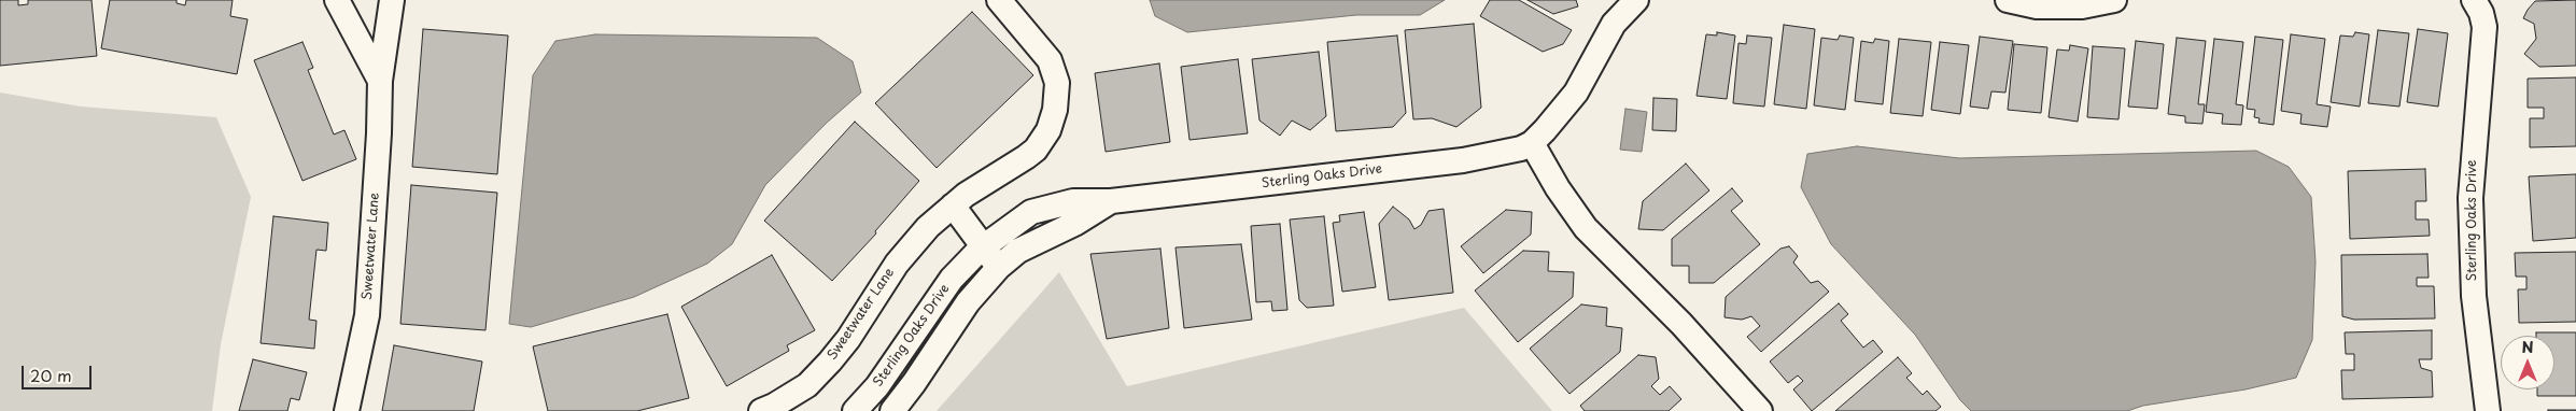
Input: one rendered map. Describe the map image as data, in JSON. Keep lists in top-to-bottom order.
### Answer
{
  "streets": {
    "street": ["Sterling Oaks Drive", "Sweetwater Lane"]
  },
  "scale_bar": "20 m",
  "north": "top"
}
